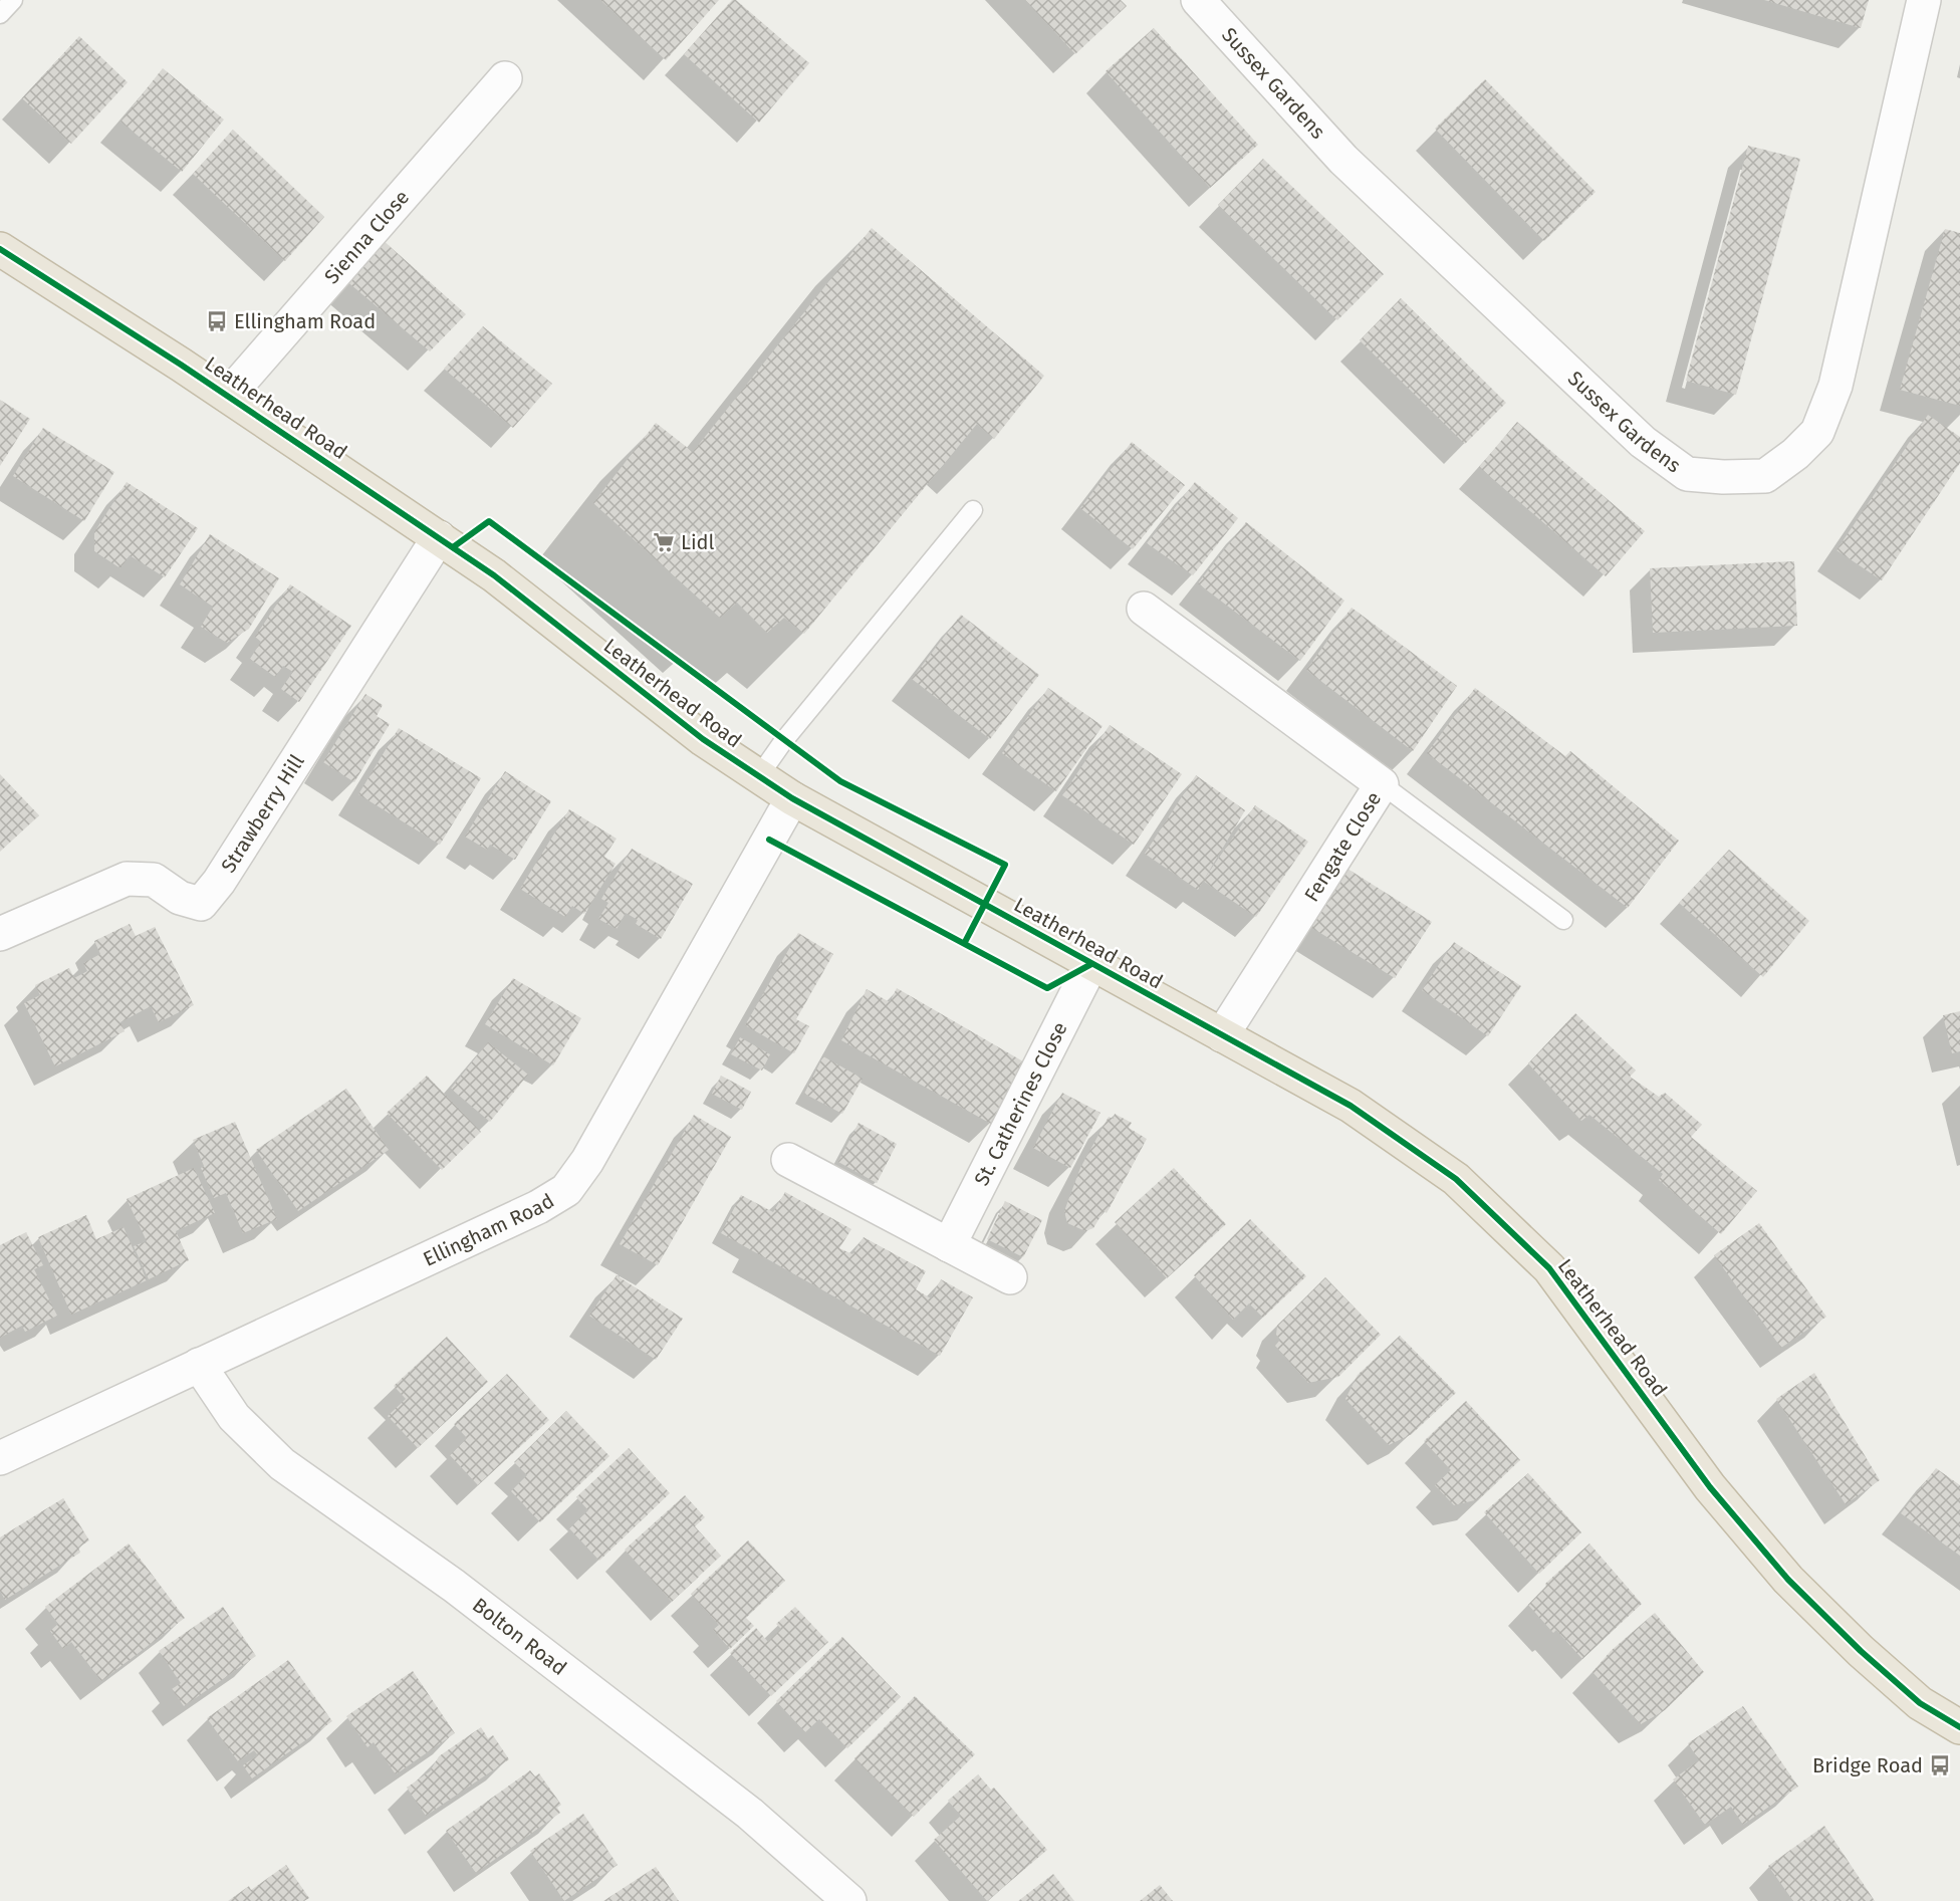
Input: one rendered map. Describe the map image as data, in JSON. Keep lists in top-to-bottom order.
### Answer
{
  "streets": {
    "highway": ["Leatherhead Road"],
    "street": [
      "Sussex Gardens",
      "Sienna Close",
      "Strawberry Hill",
      "Fengate Close",
      "St. Catherines Close",
      "Ellingham Road",
      "Bolton Road"
    ]
  },
  "crossings": [
    ["Sienna Close", "Leatherhead Road"],
    ["Leatherhead Road", "Strawberry Hill"],
    ["Leatherhead Road", "Fengate Close"],
    ["Leatherhead Road", "St. Catherines Close"],
    ["Leatherhead Road", "Ellingham Road"],
    ["Ellingham Road", "Bolton Road"]
  ],
  "places": {
    "bus stop": ["Ellingham Road", "Bridge Road"],
    "supermarket": ["Lidl"]
  }
}
